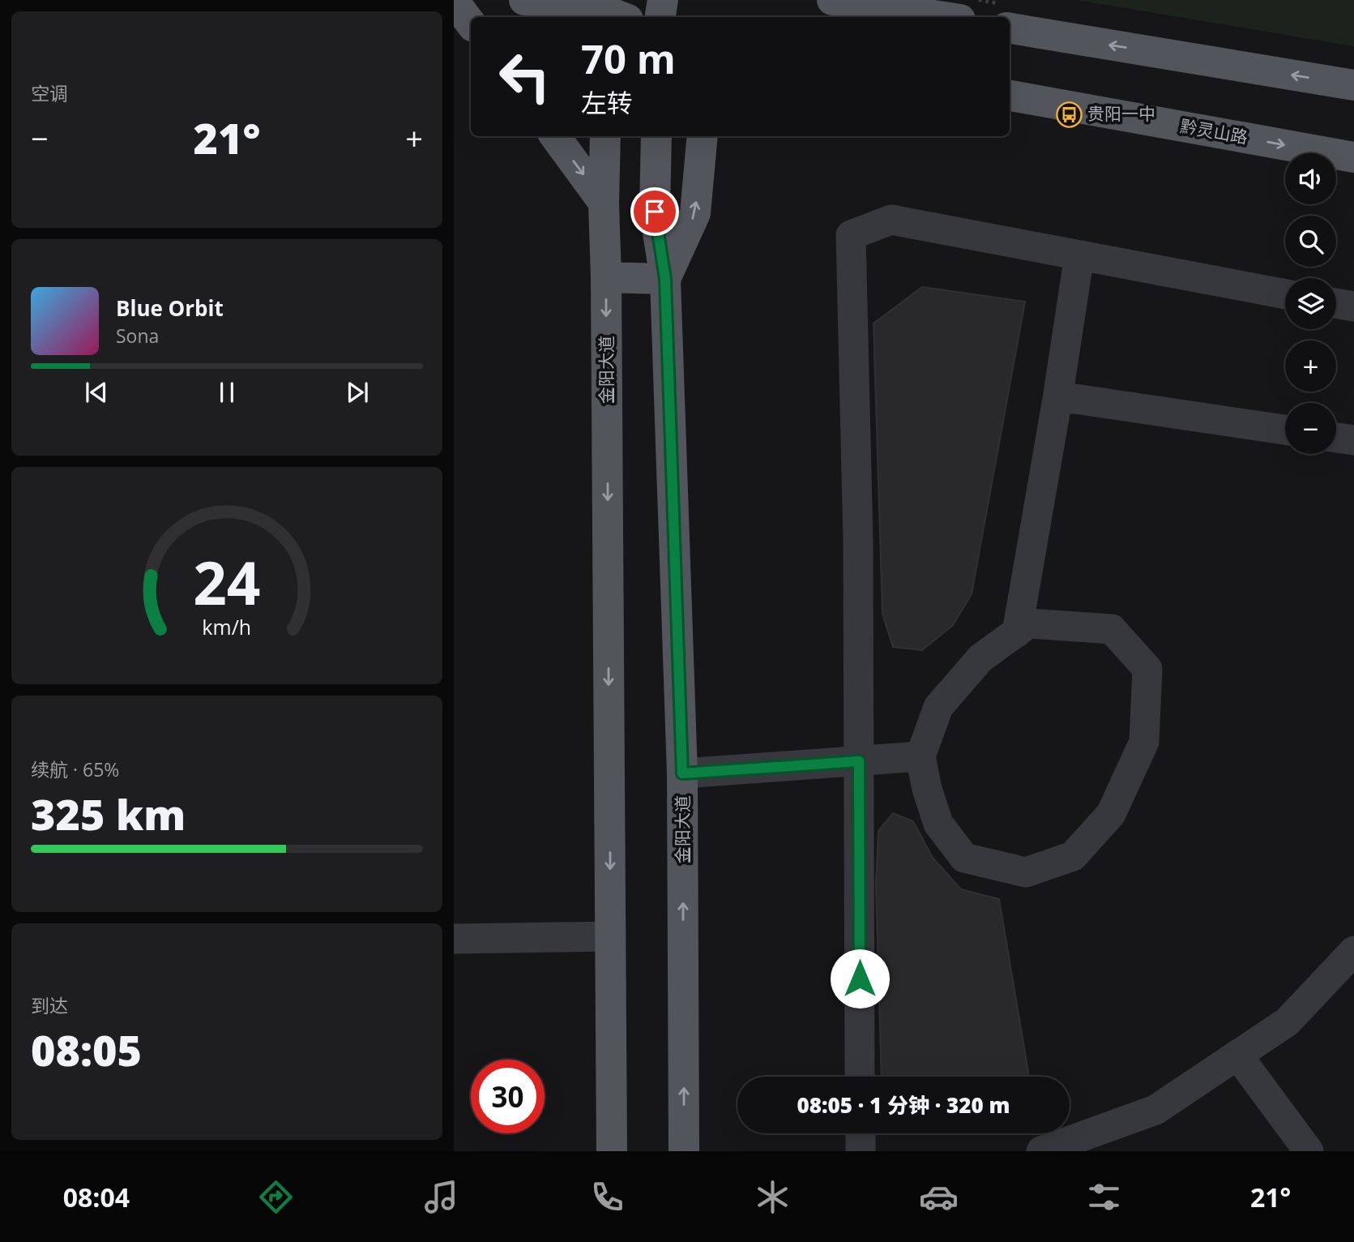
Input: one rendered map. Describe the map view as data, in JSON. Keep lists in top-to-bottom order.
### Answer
{
  "streets": {
    "main road": ["黔灵山路", "金阳大道"]
  },
  "places": {
    "bus stop": ["贵阳一中"]
  },
  "page": {
    "tile": [
      "空调",
      ["续航 · 65%", "325 km"],
      ["到达", "08:05"]
    ],
    "turn": ["70 m", "左转"],
    "heat": ["−", "21°", "+"],
    "map_buttons": ["+", "−"],
    "song": ["Blue Orbit", "Sona"],
    "limit": "30",
    "trip": "08:05 · 1 分钟 · 320 m",
    "tabs": ["08:04", "21°"],
    "gauge": ["24", "km/h"]
  }
}
